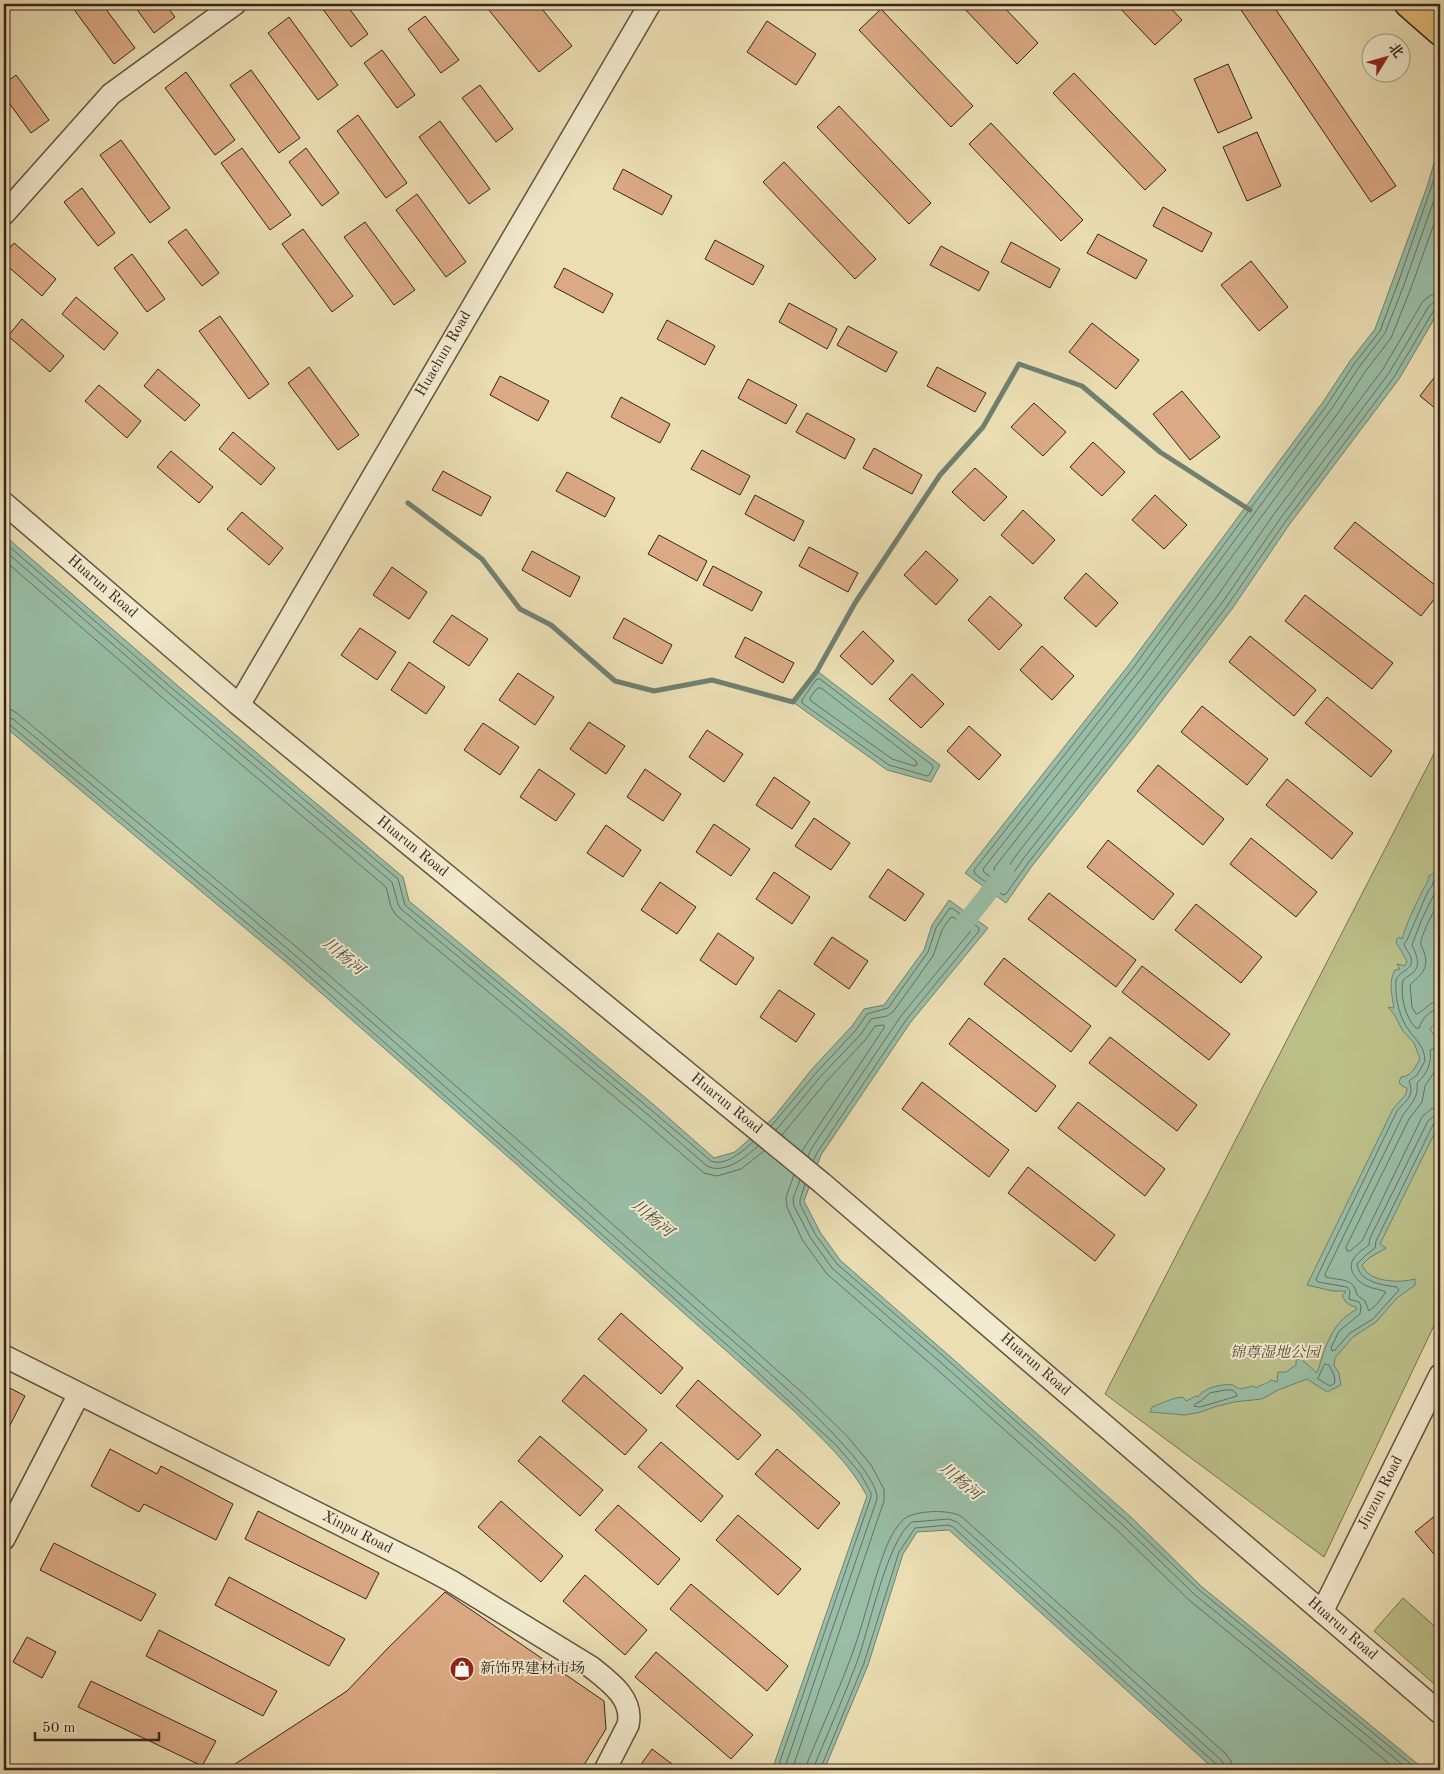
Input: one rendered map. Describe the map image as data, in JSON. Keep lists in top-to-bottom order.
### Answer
{
  "streets": {
    "street": [
      "Huachun Road",
      "Huarun Road",
      "Jinzun Road",
      "Xinpu Road"
    ]
  },
  "crossings": [
    ["Huachun Road", "Huarun Road"],
    ["Huarun Road", "Jinzun Road"]
  ],
  "water": ["川杨河"],
  "parks": ["锦尊湿地公园"],
  "places": {
    "shop": ["新饰界建材市场"]
  },
  "scale_bar": "50 m",
  "north": "top right"
}
